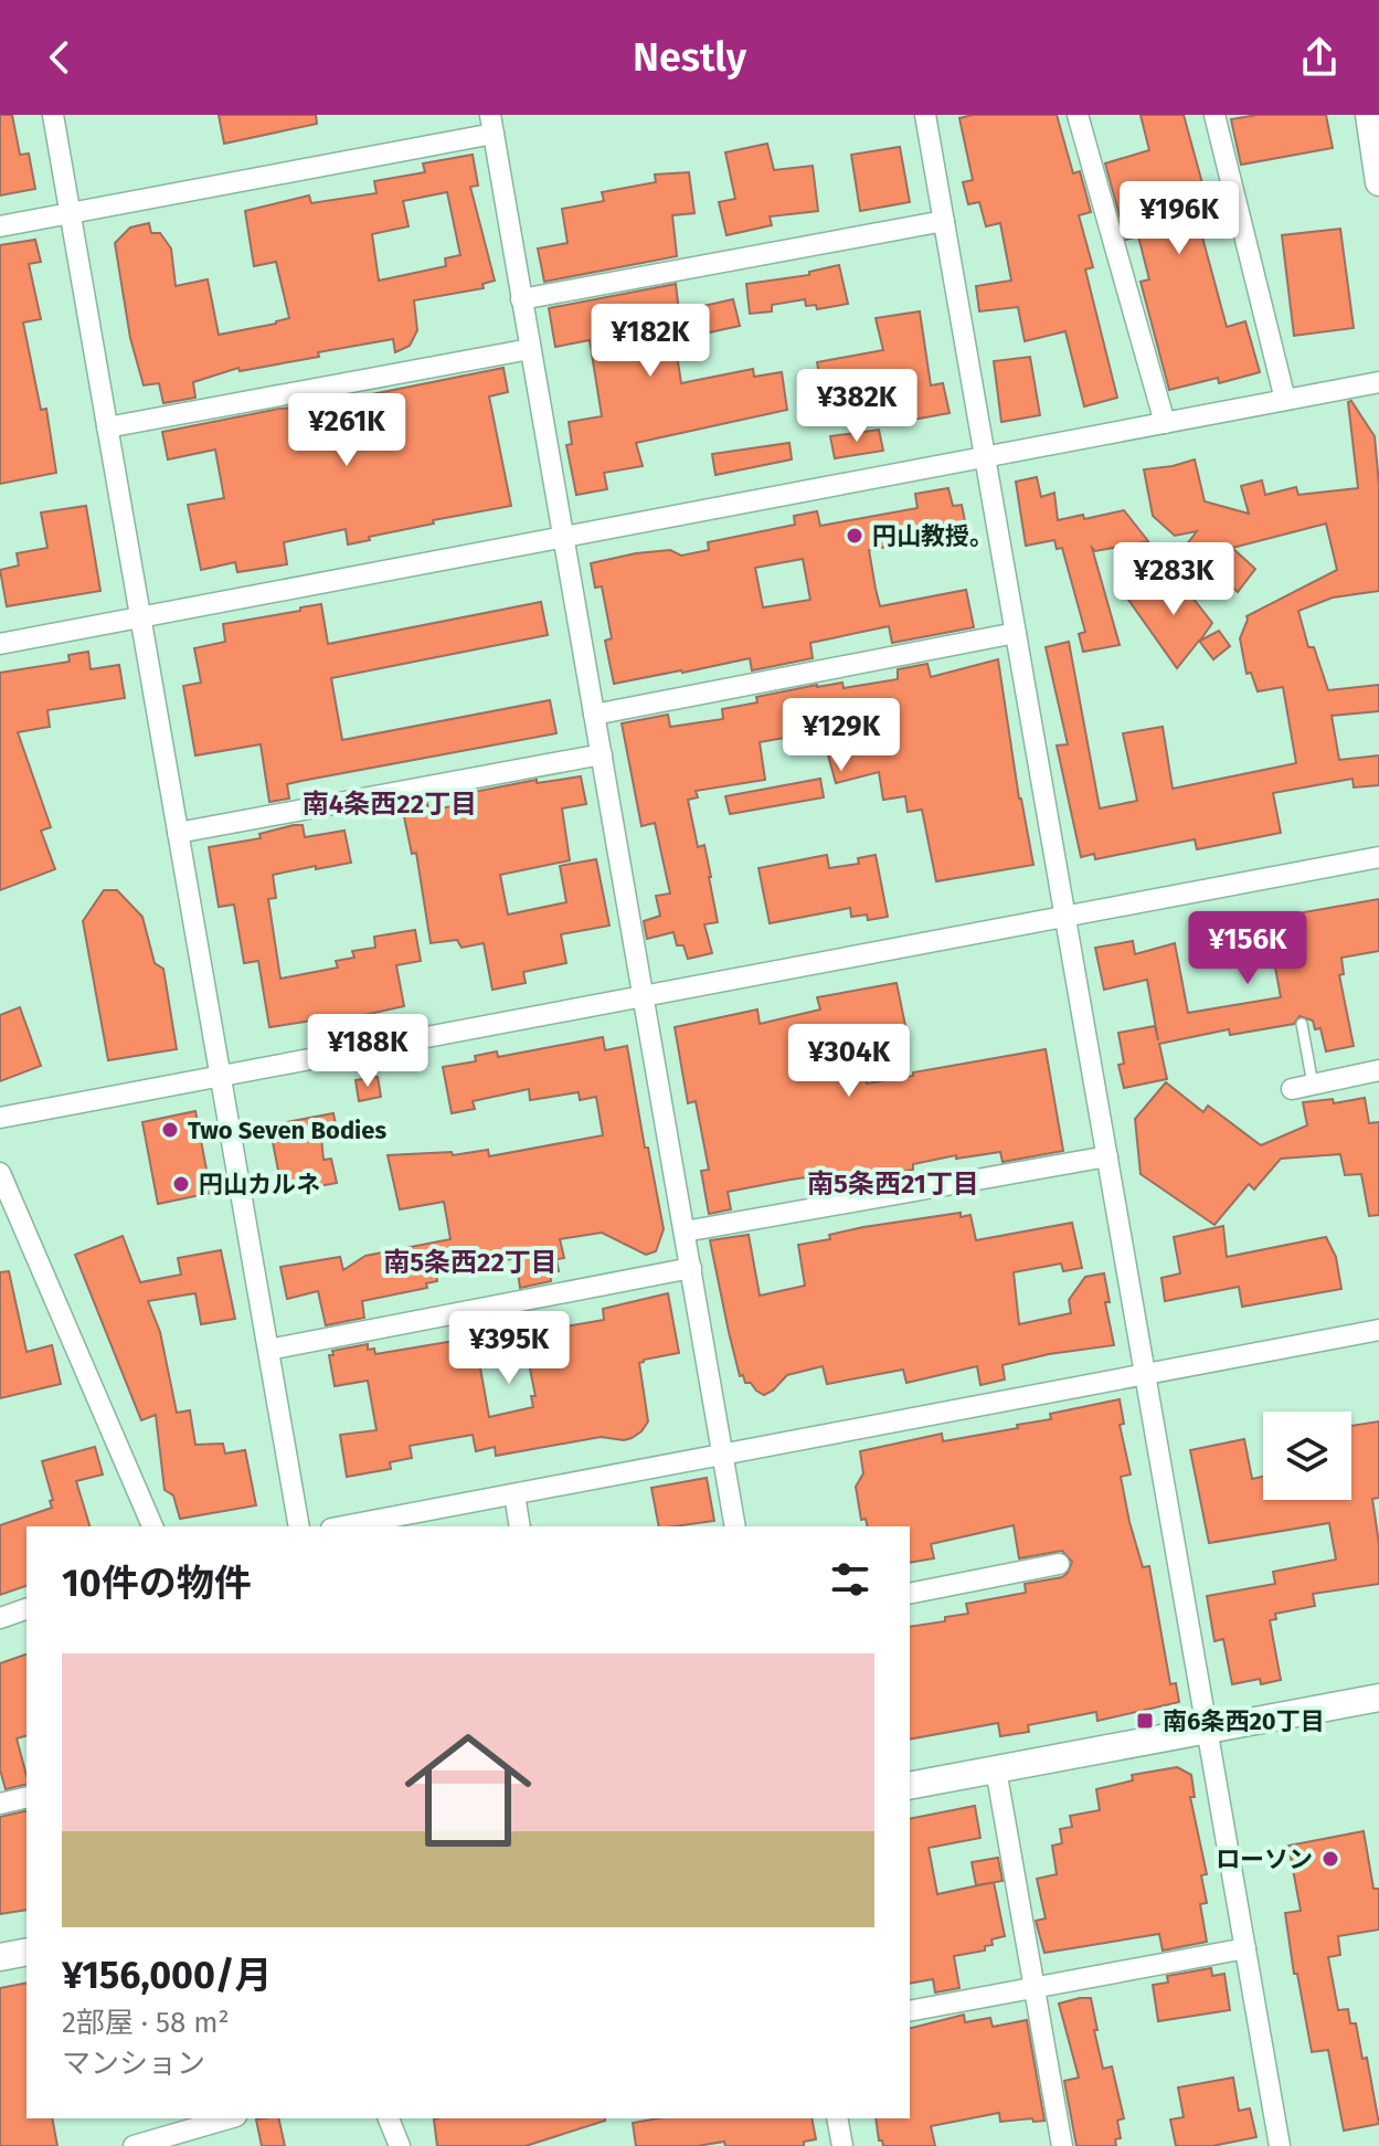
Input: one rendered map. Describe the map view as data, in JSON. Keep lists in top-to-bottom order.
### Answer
{
  "districts": ["南4条西22丁目", "南5条西21丁目", "南5条西22丁目"],
  "places": {
    "other": [
      "円山教授。",
      "Two Seven Bodies",
      "円山カルネ",
      "ローソン"
    ],
    "transit": ["南6条西20丁目"]
  },
  "page": {
    "header": "Nestly",
    "price": [
      "¥196K",
      "¥182K",
      "¥382K",
      "¥261K",
      "¥283K",
      "¥129K",
      "¥156K",
      "¥188K",
      "¥304K",
      "¥395K"
    ],
    "heading": "10件の物件",
    "list": [
      {
        "name": "¥156,000/月",
        "note": "2部屋 · 58 m² · マンション"
      }
    ]
  }
}
